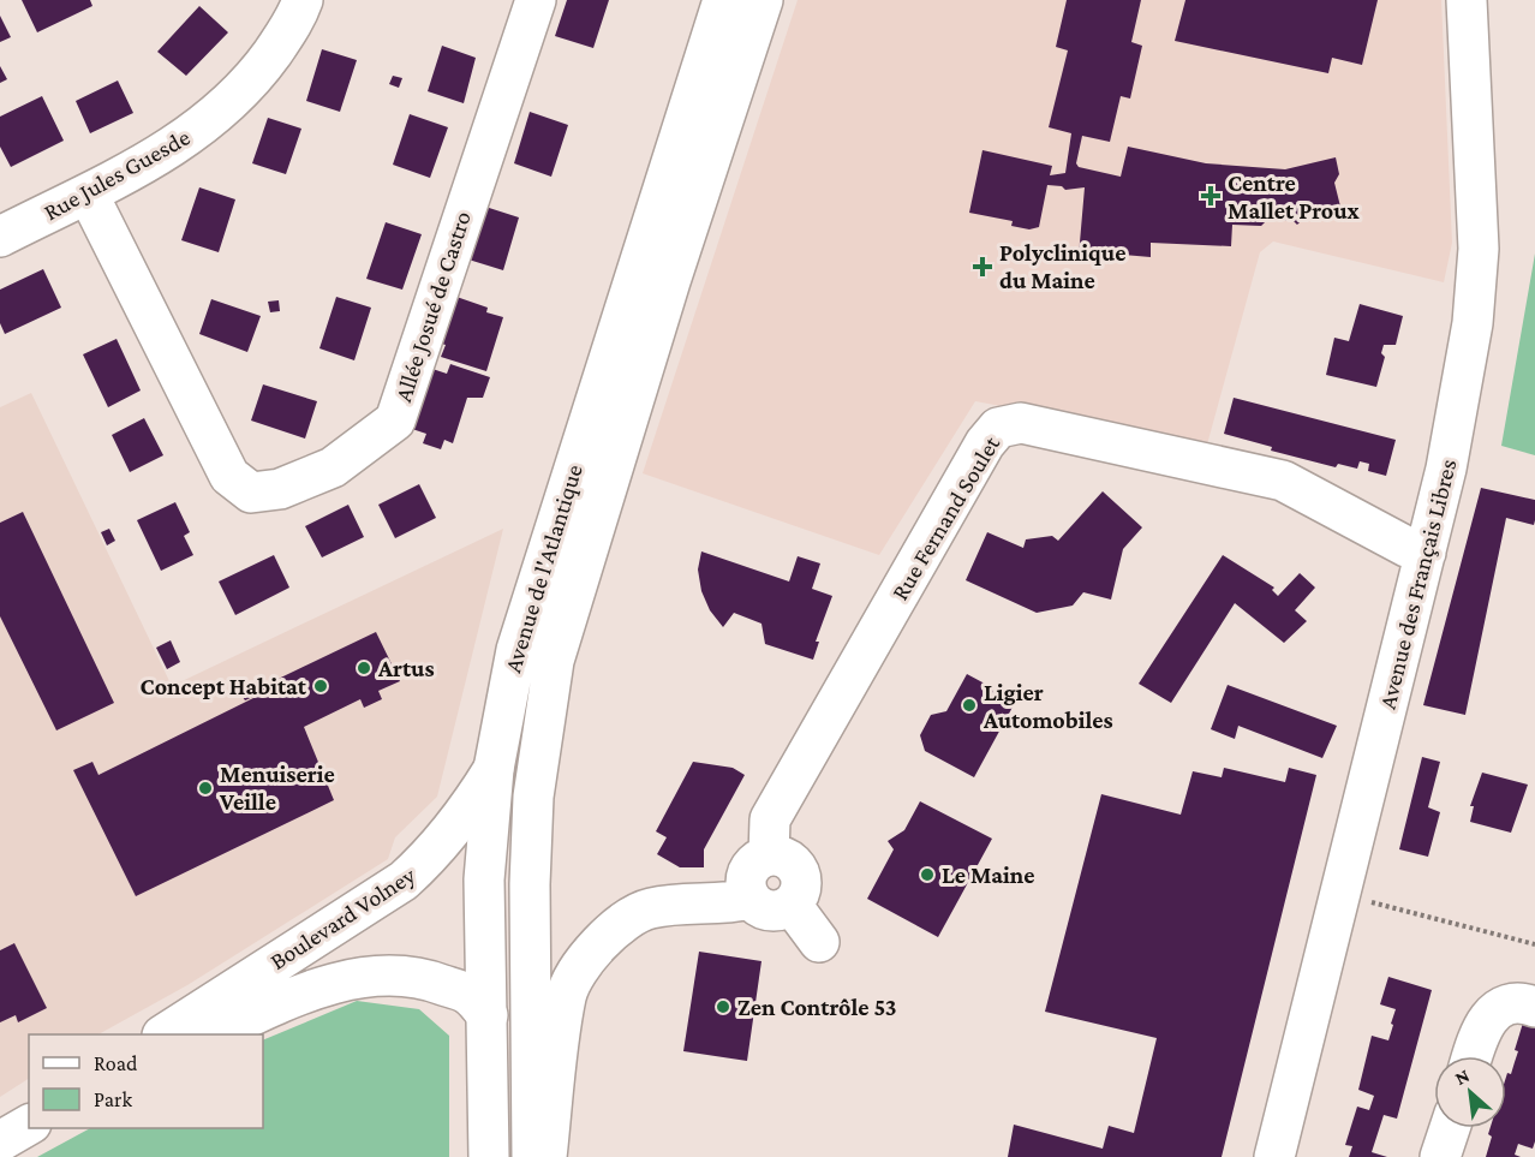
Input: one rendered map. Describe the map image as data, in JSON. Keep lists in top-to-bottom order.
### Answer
{
  "streets": {
    "street": [
      "Rue Jules Guesde",
      "Allée Josué de Castro",
      "Rue Fernand Soulet",
      "Avenue de l'Atlantique",
      "Avenue des Français Libres",
      "Boulevard Volney"
    ]
  },
  "crossings": [
    ["Rue Jules Guesde", "Allée Josué de Castro"],
    ["Rue Fernand Soulet", "Avenue des Français Libres"],
    ["Avenue de l'Atlantique", "Boulevard Volney"]
  ],
  "places": {
    "health": ["Centre Mallet Proux", "Polyclinique du Maine"],
    "other": [
      "Artus",
      "Concept Habitat",
      "Ligier Automobiles",
      "Menuiserie Veille",
      "Le Maine",
      "Zen Contrôle 53"
    ]
  },
  "legend": ["Road", "Park"],
  "north": "top left"
}
